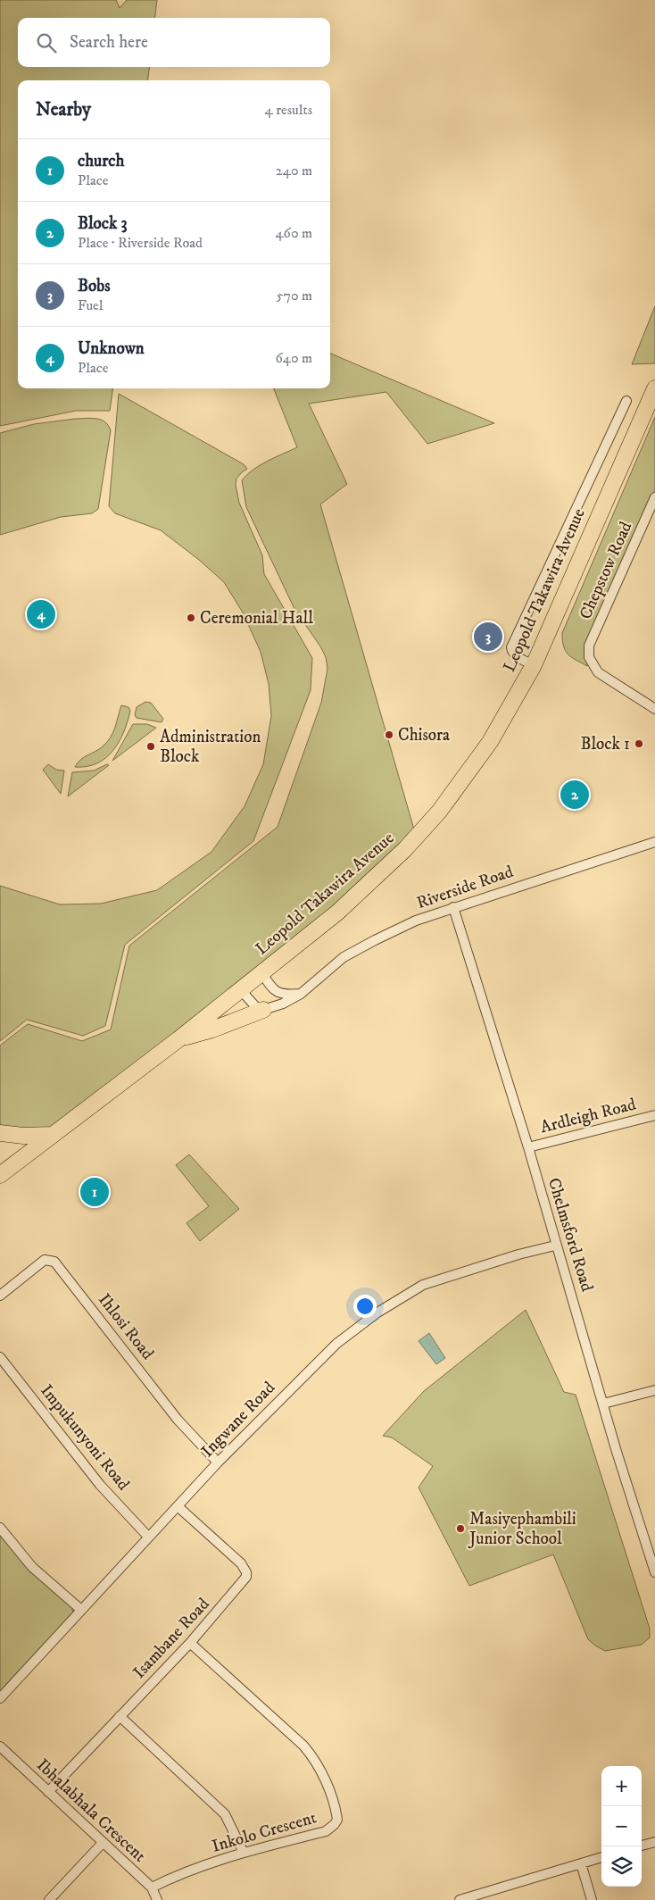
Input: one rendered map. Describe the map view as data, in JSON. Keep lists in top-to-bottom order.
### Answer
{
  "streets": {
    "highway": ["Leopold Takawira Avenue"],
    "street": [
      "Chepstow Road",
      "Riverside Road",
      "Ardleigh Road",
      "Chelmsford Road",
      "Ihlosi Road",
      "Ingwane Road",
      "Impukunyoni Road",
      "Isambane Road",
      "Ibhalabhala Crescent",
      "Inkolo Crescent"
    ]
  },
  "crossings": [
    ["Riverside Road", "Chelmsford Road"],
    ["Ardleigh Road", "Chelmsford Road"],
    ["Chelmsford Road", "Ingwane Road"],
    ["Ihlosi Road", "Ingwane Road"],
    ["Ingwane Road", "Impukunyoni Road"],
    ["Ingwane Road", "Isambane Road"],
    ["Isambane Road", "Ibhalabhala Crescent"],
    ["Isambane Road", "Inkolo Crescent"],
    ["Ibhalabhala Crescent", "Inkolo Crescent"]
  ],
  "places": [
    "Ceremonial Hall",
    "Chisora",
    "Block 1",
    "Administration Block",
    "Masiyephambili Junior School"
  ],
  "page": {
    "search": "Search here",
    "heading": ["Nearby", "4 results"],
    "list": [
      {
        "mark": "1",
        "name": "church",
        "note": "Place",
        "value": "240 m"
      },
      {
        "mark": "2",
        "name": "Block 3",
        "note": "Place · Riverside Road",
        "value": "460 m"
      },
      {
        "mark": "3",
        "name": "Bobs",
        "note": "Fuel",
        "value": "570 m"
      },
      {
        "mark": "4",
        "name": "Unknown",
        "note": "Place",
        "value": "640 m"
      }
    ],
    "pins": [
      "4",
      "3",
      "2",
      "1"
    ],
    "map_buttons": ["+", "−"]
  }
}
